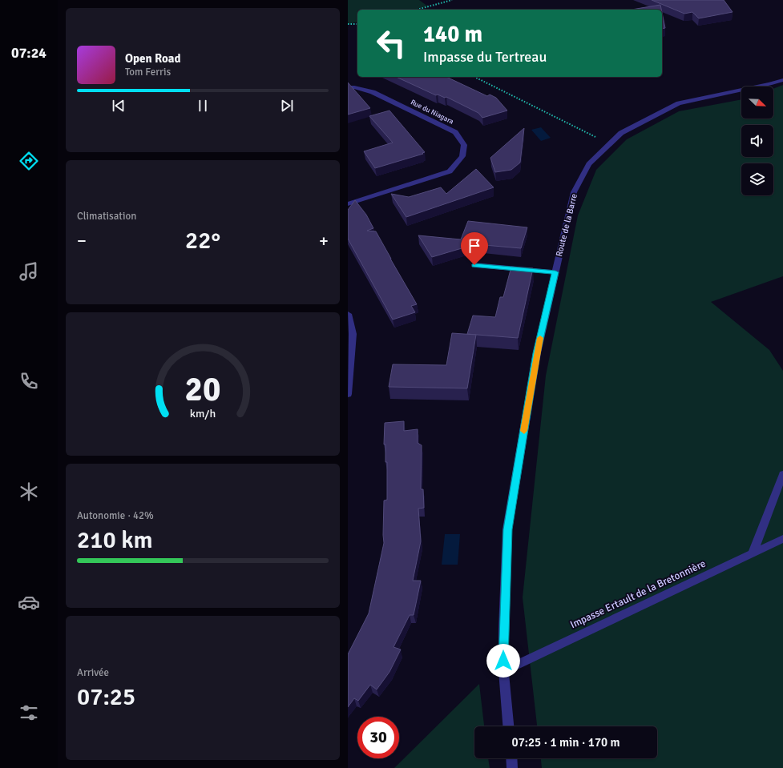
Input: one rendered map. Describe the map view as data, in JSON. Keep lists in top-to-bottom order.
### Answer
{
  "streets": {
    "street": ["Rue du Niagara", "Route de la Barre", "Impasse Ertault de la Bretonnière"]
  },
  "crossings": [
    ["Route de la Barre", "Impasse Ertault de la Bretonnière"]
  ],
  "north": "bottom right",
  "page": {
    "tabs": "07:24",
    "turn": ["140 m", "Impasse du Tertreau"],
    "song": ["Open Road", "Tom Ferris"],
    "tile": [
      "Climatisation",
      ["Autonomie · 42%", "210 km"],
      ["Arrivée", "07:25"]
    ],
    "heat": ["−", "22°", "+"],
    "limit": "30",
    "trip": "07:25 · 1 min · 170 m",
    "gauge": ["20", "km/h"]
  }
}
